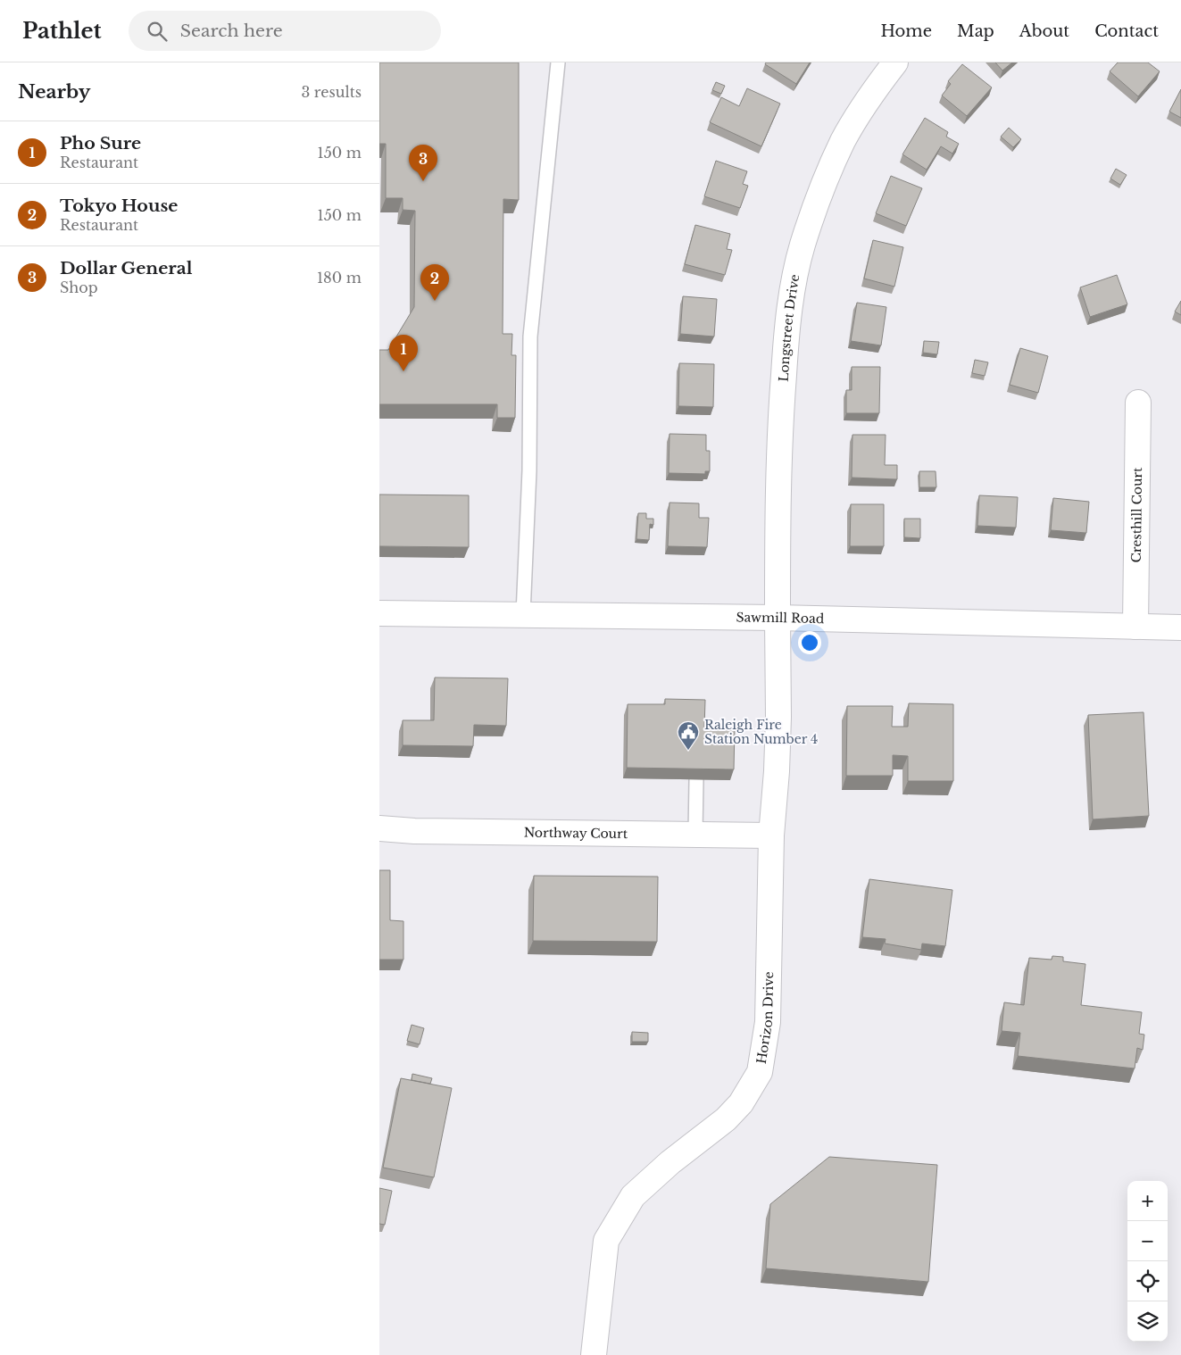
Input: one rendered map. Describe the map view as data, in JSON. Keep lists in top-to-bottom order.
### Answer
{
  "streets": {
    "street": [
      "Longstreet Drive",
      "Cresthill Court",
      "Sawmill Road",
      "Northway Court",
      "Horizon Drive"
    ]
  },
  "crossings": [
    ["Longstreet Drive", "Sawmill Road"],
    ["Longstreet Drive", "Horizon Drive"],
    ["Cresthill Court", "Sawmill Road"],
    ["Sawmill Road", "Horizon Drive"],
    ["Northway Court", "Horizon Drive"]
  ],
  "places": {
    "public building": ["Raleigh Fire Station Number 4"]
  },
  "page": {
    "header": "Pathlet",
    "search": "Search here",
    "nav": [
      "Home",
      "Map",
      "About",
      "Contact"
    ],
    "heading": ["Nearby", "3 results"],
    "list": [
      {
        "mark": "1",
        "name": "Pho Sure",
        "note": "Restaurant",
        "value": "150 m"
      },
      {
        "mark": "2",
        "name": "Tokyo House",
        "note": "Restaurant",
        "value": "150 m"
      },
      {
        "mark": "3",
        "name": "Dollar General",
        "note": "Shop",
        "value": "180 m"
      }
    ],
    "pins": ["3", "2", "1"],
    "map_buttons": ["+", "−"]
  }
}
